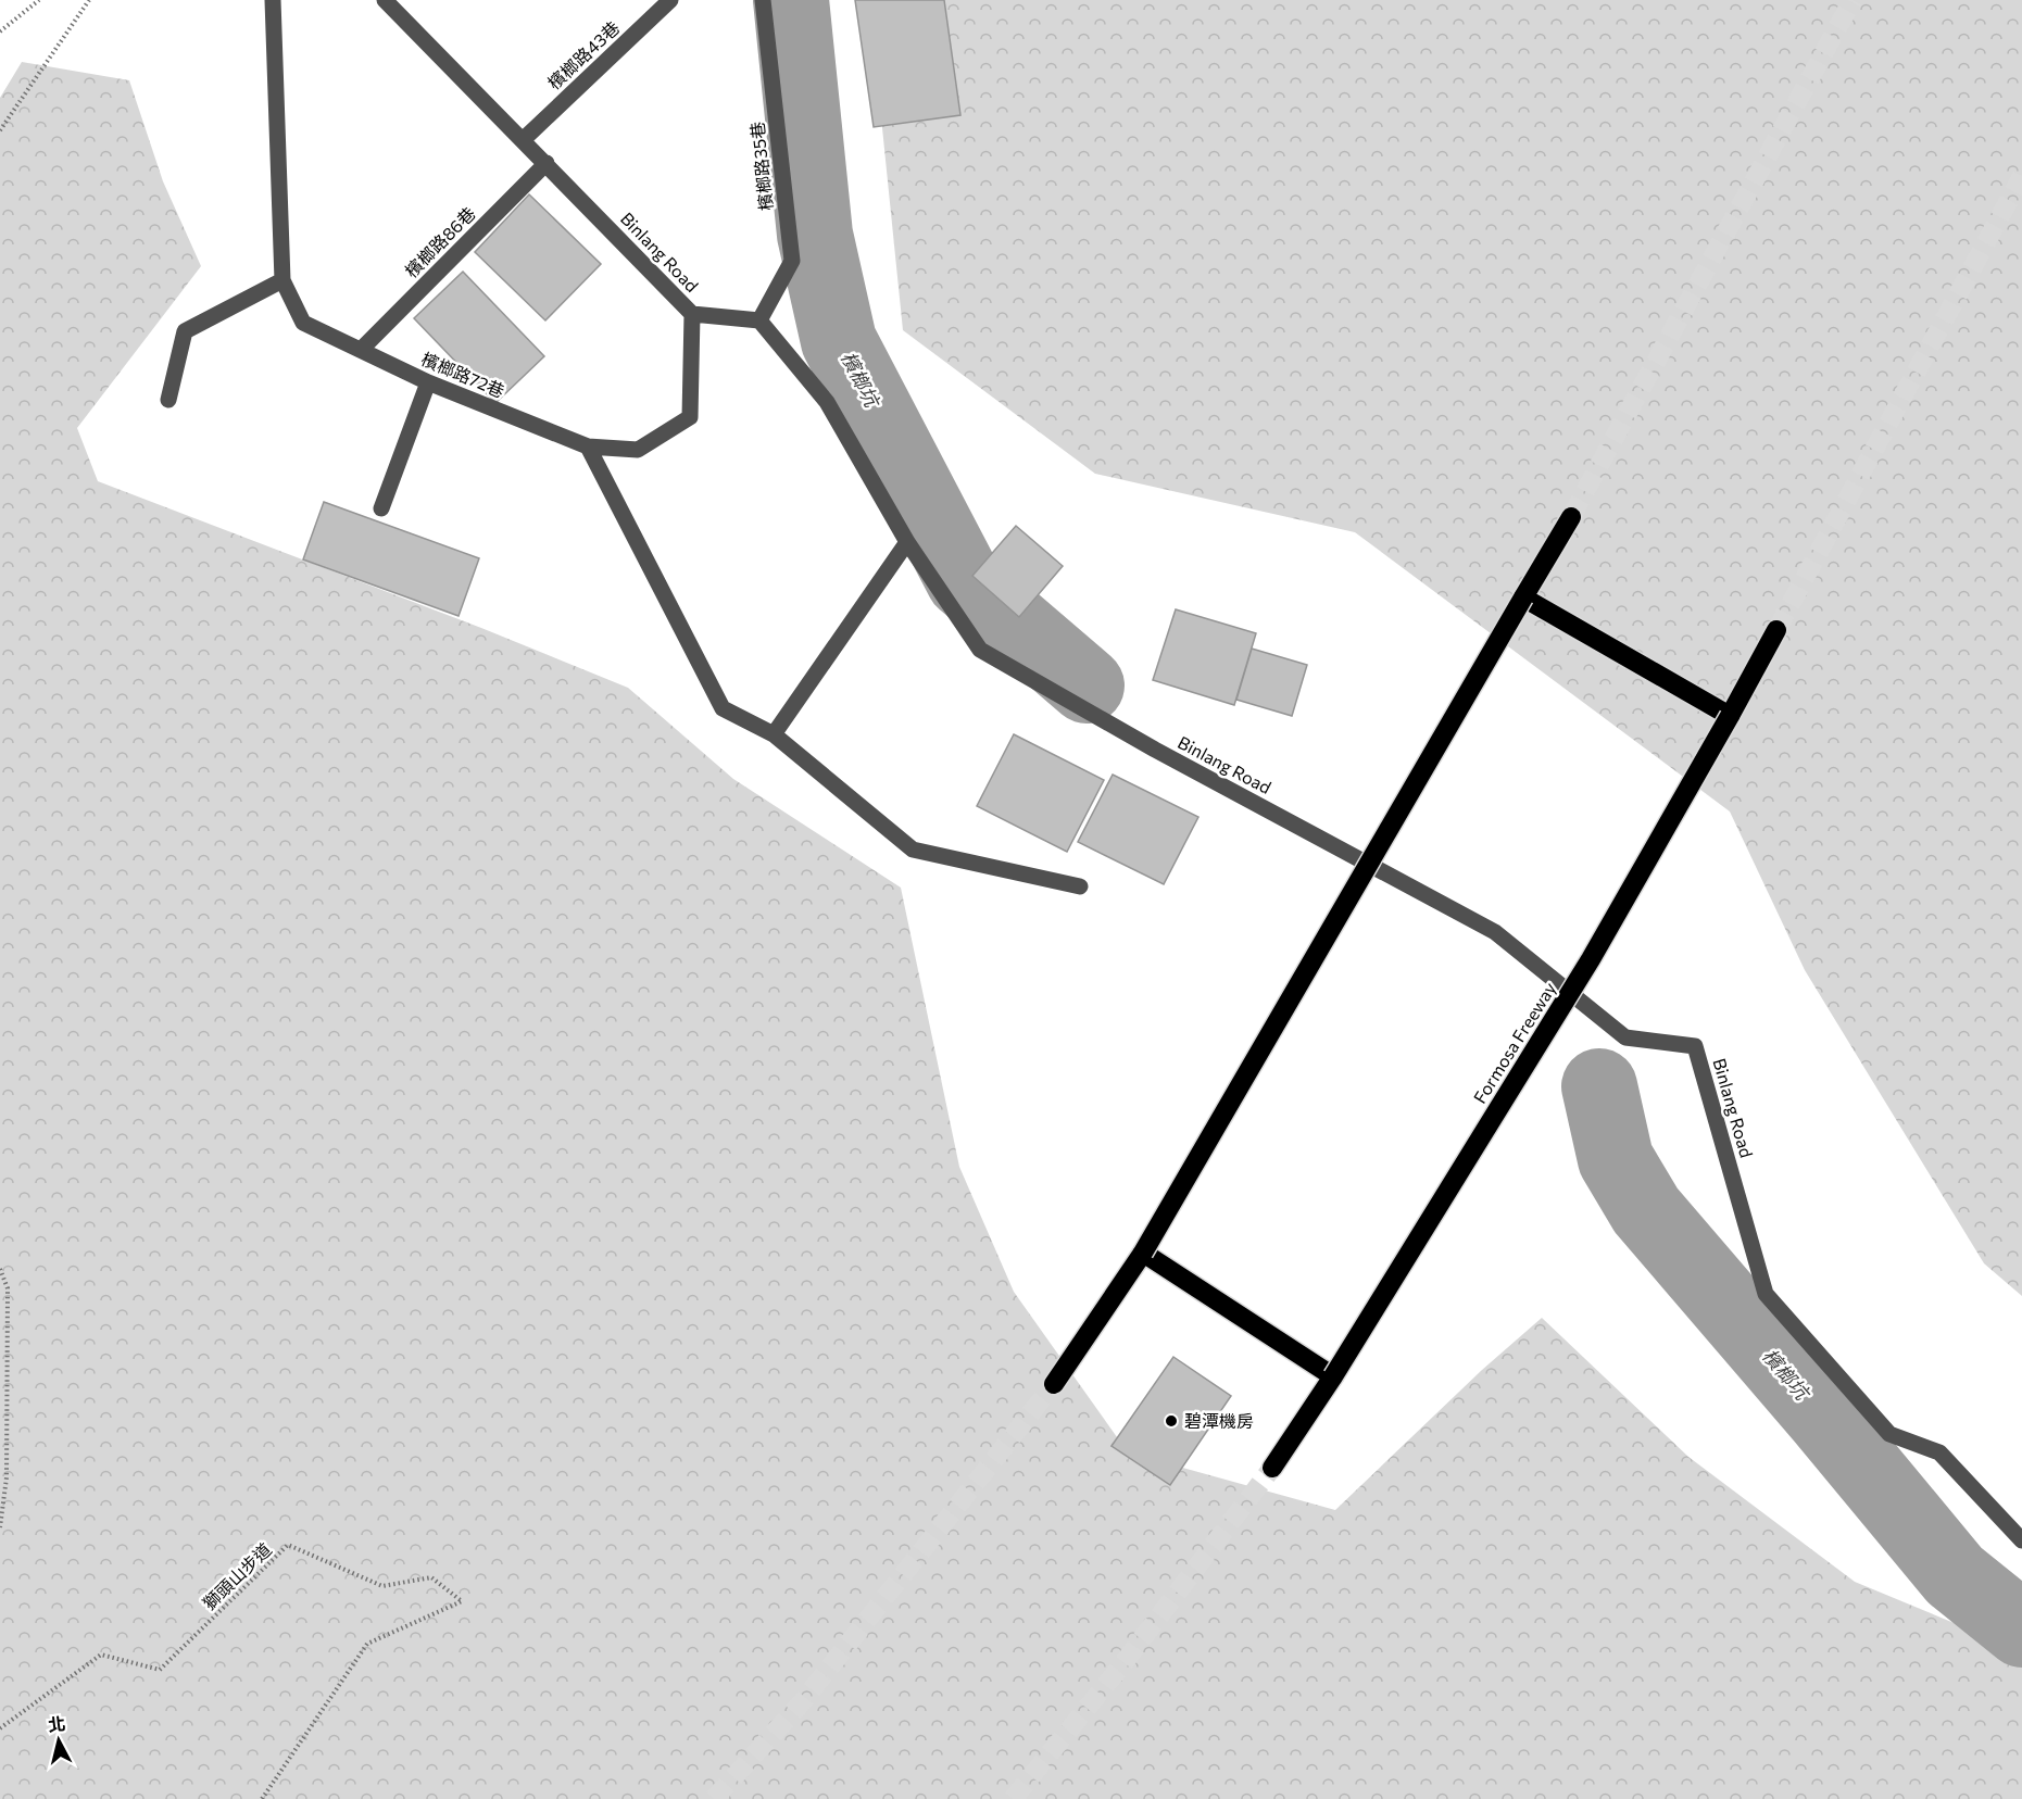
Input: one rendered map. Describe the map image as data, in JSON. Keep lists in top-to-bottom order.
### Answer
{
  "streets": {
    "highway": ["Formosa Freeway"],
    "street": [
      "檳榔路43巷",
      "檳榔路35巷",
      "檳榔路86巷",
      "Binlang Road",
      "檳榔路72巷"
    ],
    "path": ["獅頭山步道"]
  },
  "crossings": [
    ["檳榔路43巷", "Binlang Road"],
    ["檳榔路35巷", "Binlang Road"],
    ["檳榔路86巷", "Binlang Road"],
    ["檳榔路86巷", "檳榔路72巷"],
    ["Binlang Road", "檳榔路72巷"]
  ],
  "water": ["檳榔坑"],
  "places": ["碧潭機房"],
  "north": "top"
}
